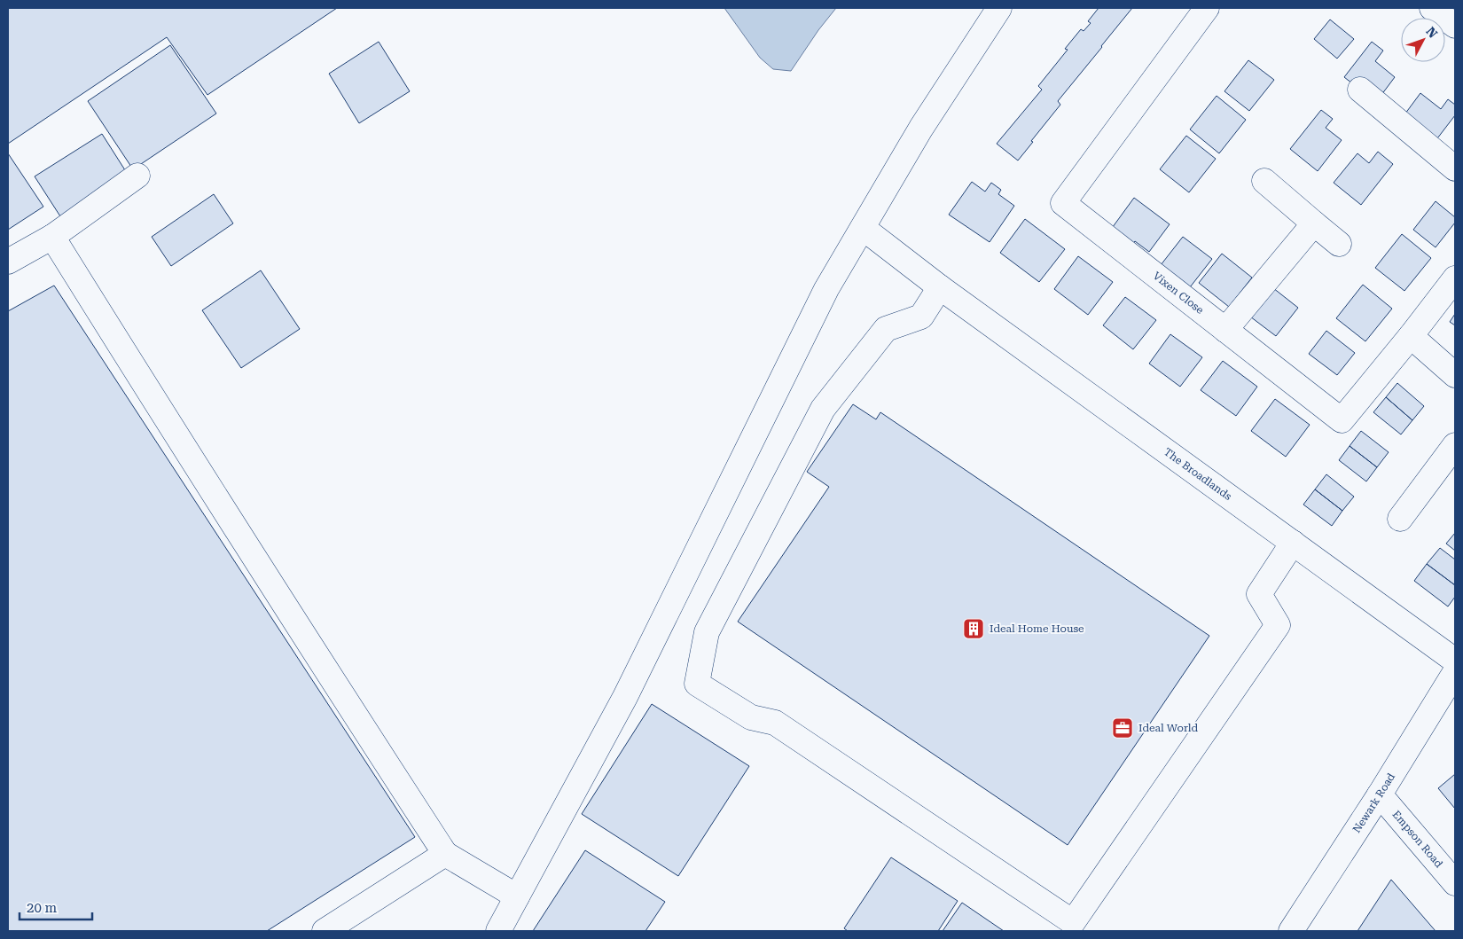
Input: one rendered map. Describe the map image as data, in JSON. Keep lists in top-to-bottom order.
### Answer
{
  "streets": {
    "street": [
      "Vixen Close",
      "The Broadlands",
      "Newark Road",
      "Empson Road"
    ]
  },
  "crossings": [
    ["Newark Road", "Empson Road"]
  ],
  "places": {
    "building": ["Ideal Home House"],
    "office": ["Ideal World"]
  },
  "scale_bar": "20 m",
  "north": "top right"
}
